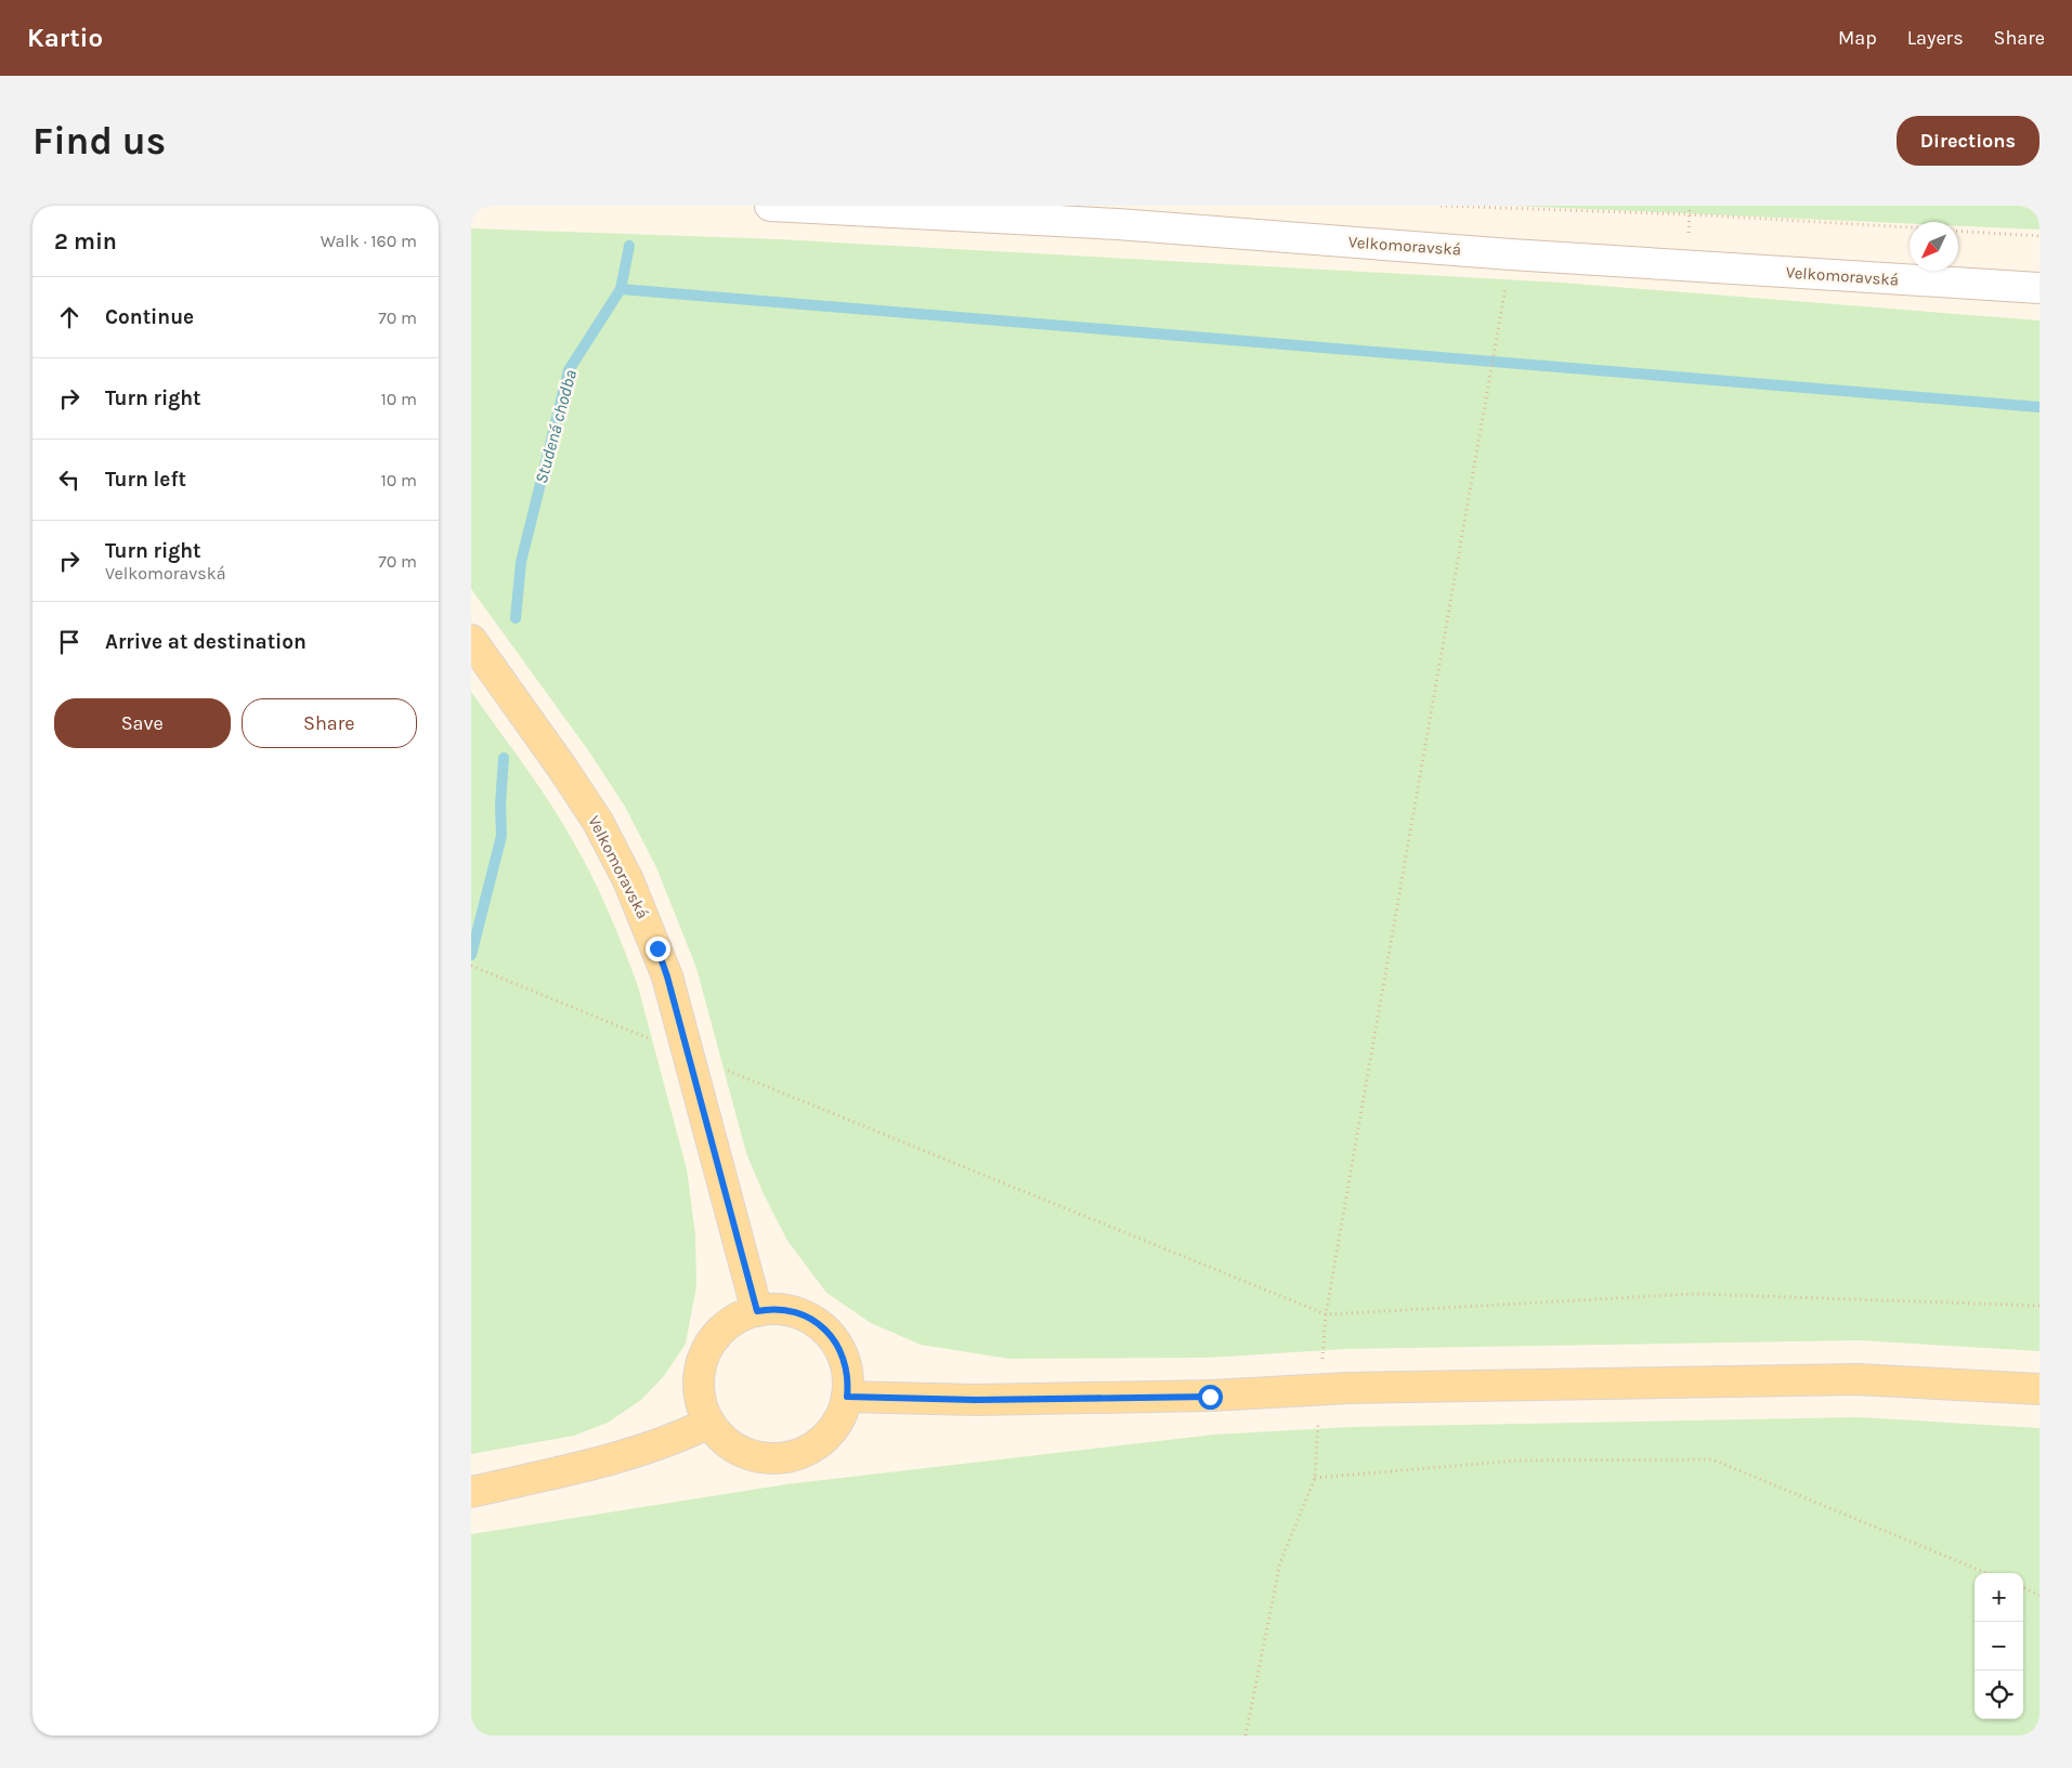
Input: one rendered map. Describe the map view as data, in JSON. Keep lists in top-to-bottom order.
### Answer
{
  "streets": {
    "main road": ["Velkomoravská"]
  },
  "water": ["Studená chodba"],
  "north": "bottom left",
  "page": {
    "header": "Kartio",
    "nav": ["Map", "Layers", "Share"],
    "buttons": [
      "Directions",
      ["Save", "Share"]
    ],
    "title": "Find us",
    "heading": ["2 min", "Walk · 160 m"],
    "list": [
      ["Continue", "70 m"],
      ["Turn right", "10 m"],
      ["Turn left", "10 m"],
      ["Turn right", "Velkomoravská", "70 m"],
      "Arrive at destination"
    ],
    "map_buttons": ["+", "−"]
  }
}
